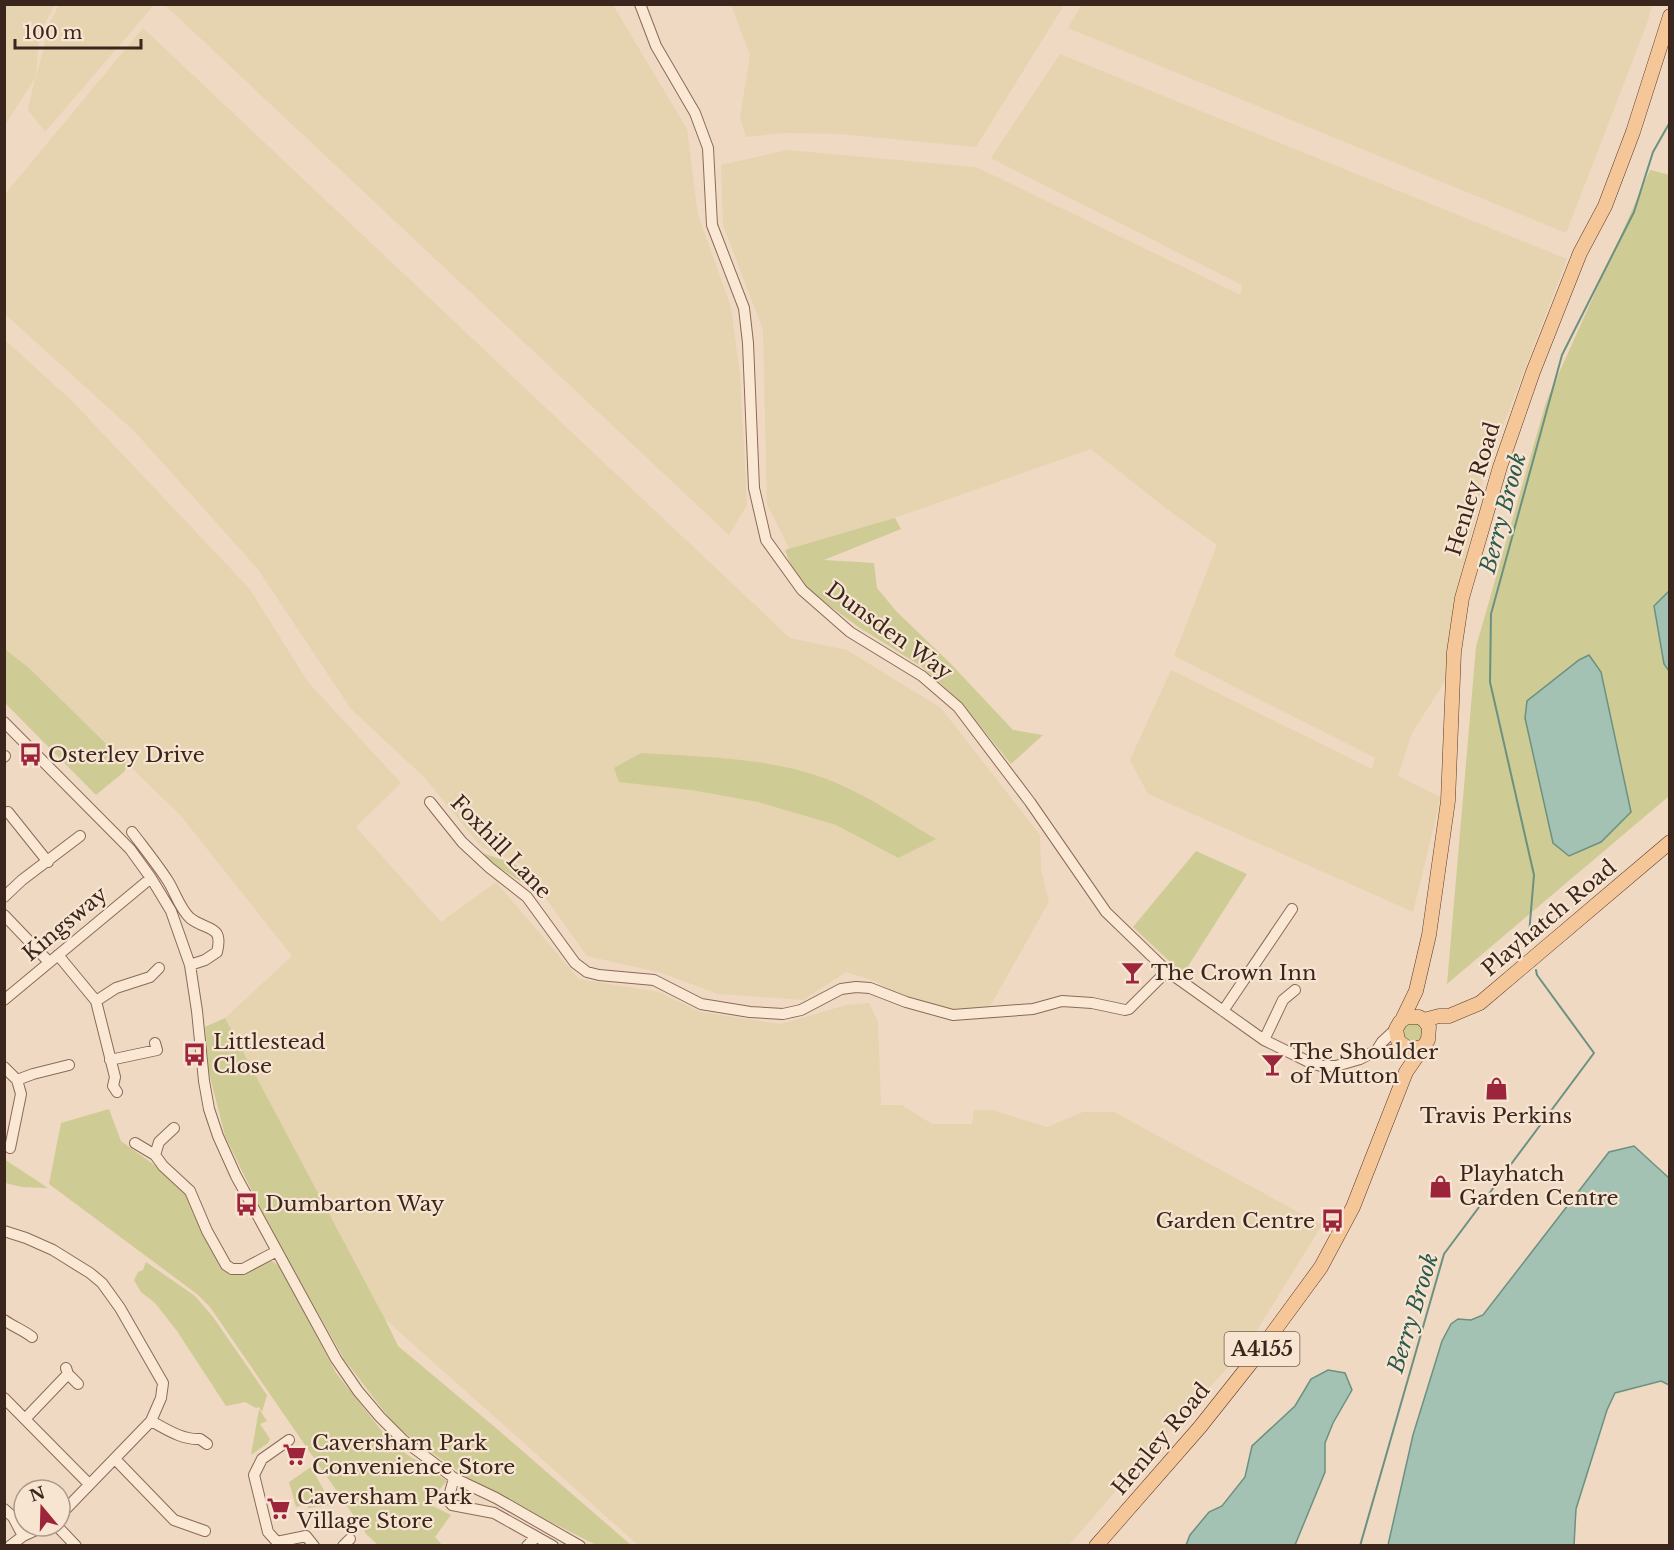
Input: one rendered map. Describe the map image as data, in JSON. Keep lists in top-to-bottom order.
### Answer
{
  "streets": {
    "main road": ["Henley Road", "Playhatch Road", "A4155"],
    "street": ["Dunsden Way", "Foxhill Lane", "Kingsway"]
  },
  "crossings": [
    ["Henley Road", "Dunsden Way"],
    ["Henley Road", "Playhatch Road"],
    ["Dunsden Way", "Foxhill Lane"],
    ["Dunsden Way", "Playhatch Road"]
  ],
  "water": ["Berry Brook"],
  "places": {
    "bus stop": [
      "Osterley Drive",
      "Littlestead Close",
      "Dumbarton Way",
      "Garden Centre"
    ],
    "bar": ["The Crown Inn", "The Shoulder of Mutton"],
    "shop": ["Travis Perkins", "Playhatch Garden Centre"],
    "supermarket": ["Caversham Park Convenience Store", "Caversham Park Village Store"]
  },
  "scale_bar": "100 m",
  "north": "top"
}
